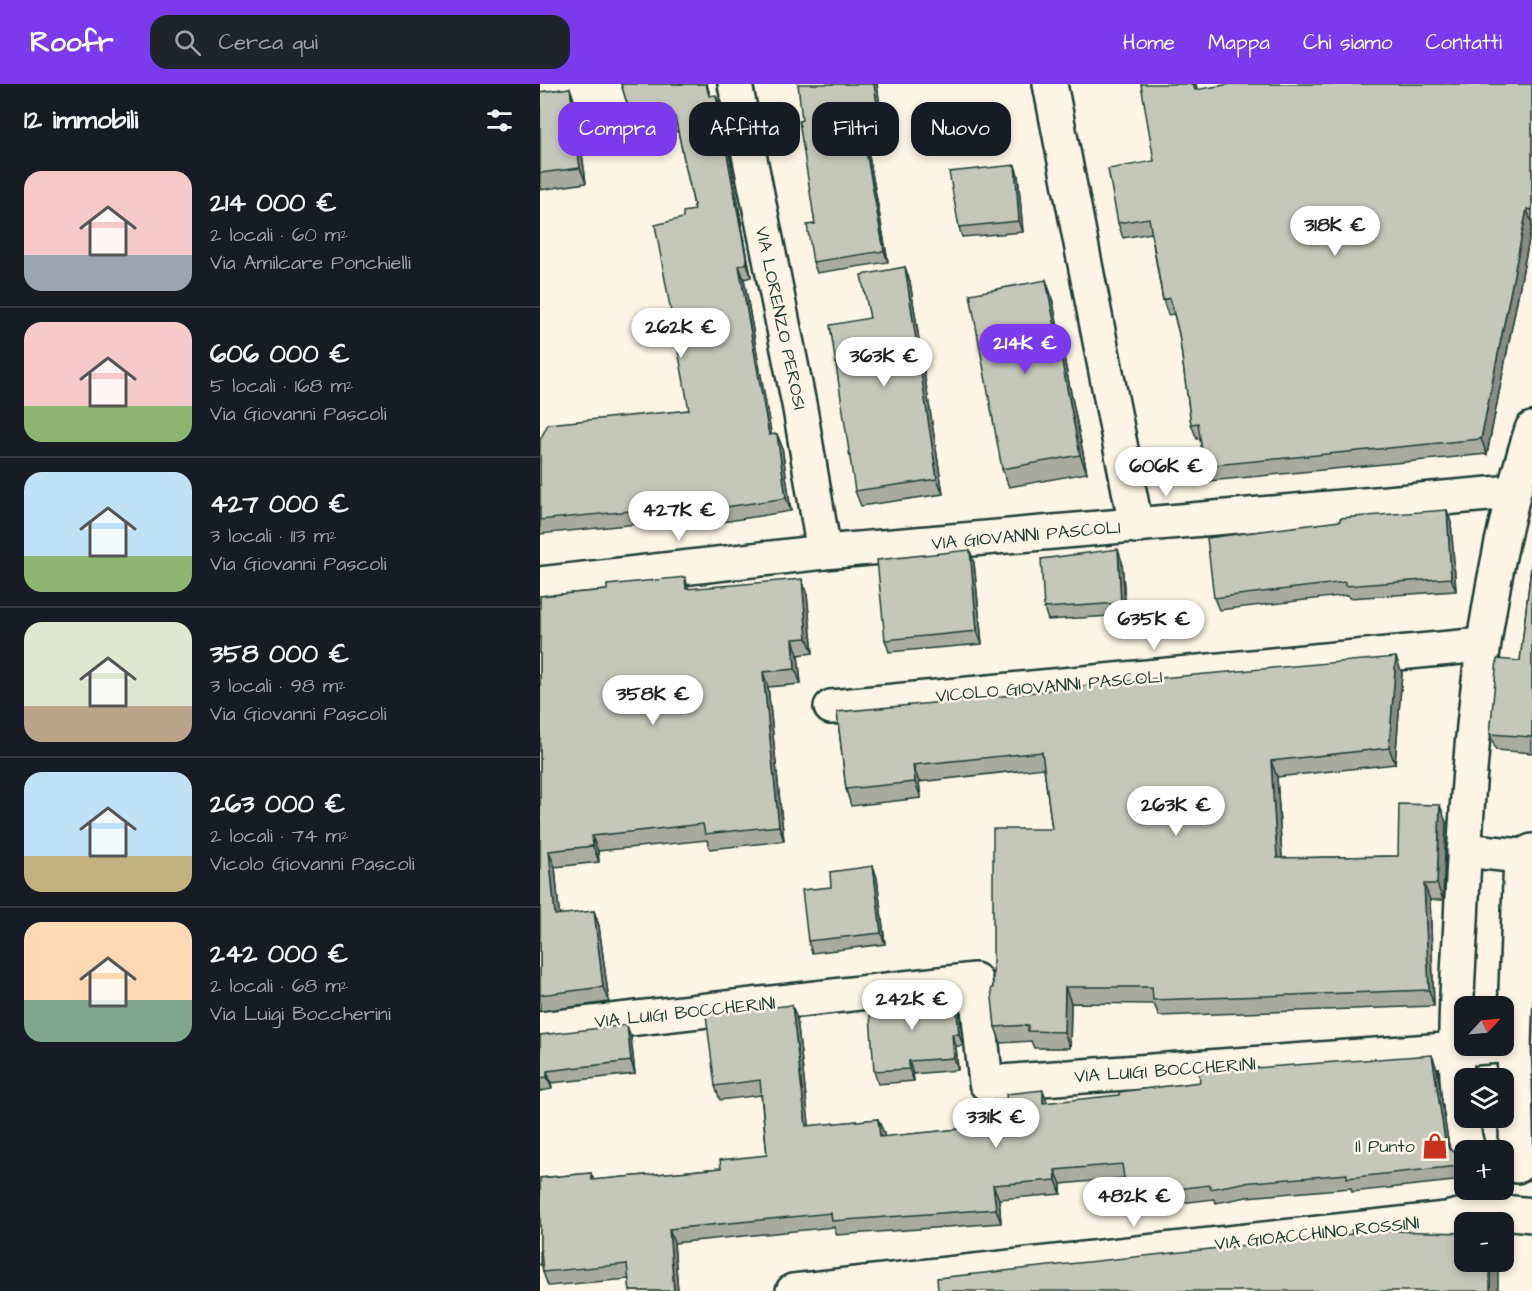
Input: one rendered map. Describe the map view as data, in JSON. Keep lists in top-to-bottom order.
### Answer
{
  "streets": {
    "street": [
      "VIA LORENZO PEROSI",
      "VIA GIOVANNI PASCOLI",
      "VICOLO GIOVANNI PASCOLI",
      "VIA LUIGI BOCCHERINI",
      "VIA GIOACCHINO ROSSINI"
    ]
  },
  "crossings": [
    ["VIA LORENZO PEROSI", "VIA GIOVANNI PASCOLI"]
  ],
  "places": {
    "shop": ["Il Punto"]
  },
  "north": "top right",
  "page": {
    "header": "Roofr",
    "search": "Cerca qui",
    "nav": [
      "Home",
      "Mappa",
      "Chi siamo",
      "Contatti"
    ],
    "heading": "12 immobili",
    "chip": [
      "Compra",
      "Affitta",
      "Filtri",
      "Nuovo"
    ],
    "list": [
      {
        "name": "214 000 €",
        "note": "2 locali · 60 m² · Via Amilcare Ponchielli"
      },
      {
        "name": "606 000 €",
        "note": "5 locali · 168 m² · Via Giovanni Pascoli"
      },
      {
        "name": "427 000 €",
        "note": "3 locali · 113 m² · Via Giovanni Pascoli"
      },
      {
        "name": "358 000 €",
        "note": "3 locali · 98 m² · Via Giovanni Pascoli"
      },
      {
        "name": "263 000 €",
        "note": "2 locali · 74 m² · Vicolo Giovanni Pascoli"
      },
      {
        "name": "242 000 €",
        "note": "2 locali · 68 m² · Via Luigi Boccherini"
      }
    ],
    "price": [
      "318K €",
      "262K €",
      "214K €",
      "363K €",
      "606K €",
      "427K €",
      "635K €",
      "358K €",
      "263K €",
      "242K €",
      "331K €",
      "482K €"
    ],
    "map_buttons": ["+", "−"]
  }
}
